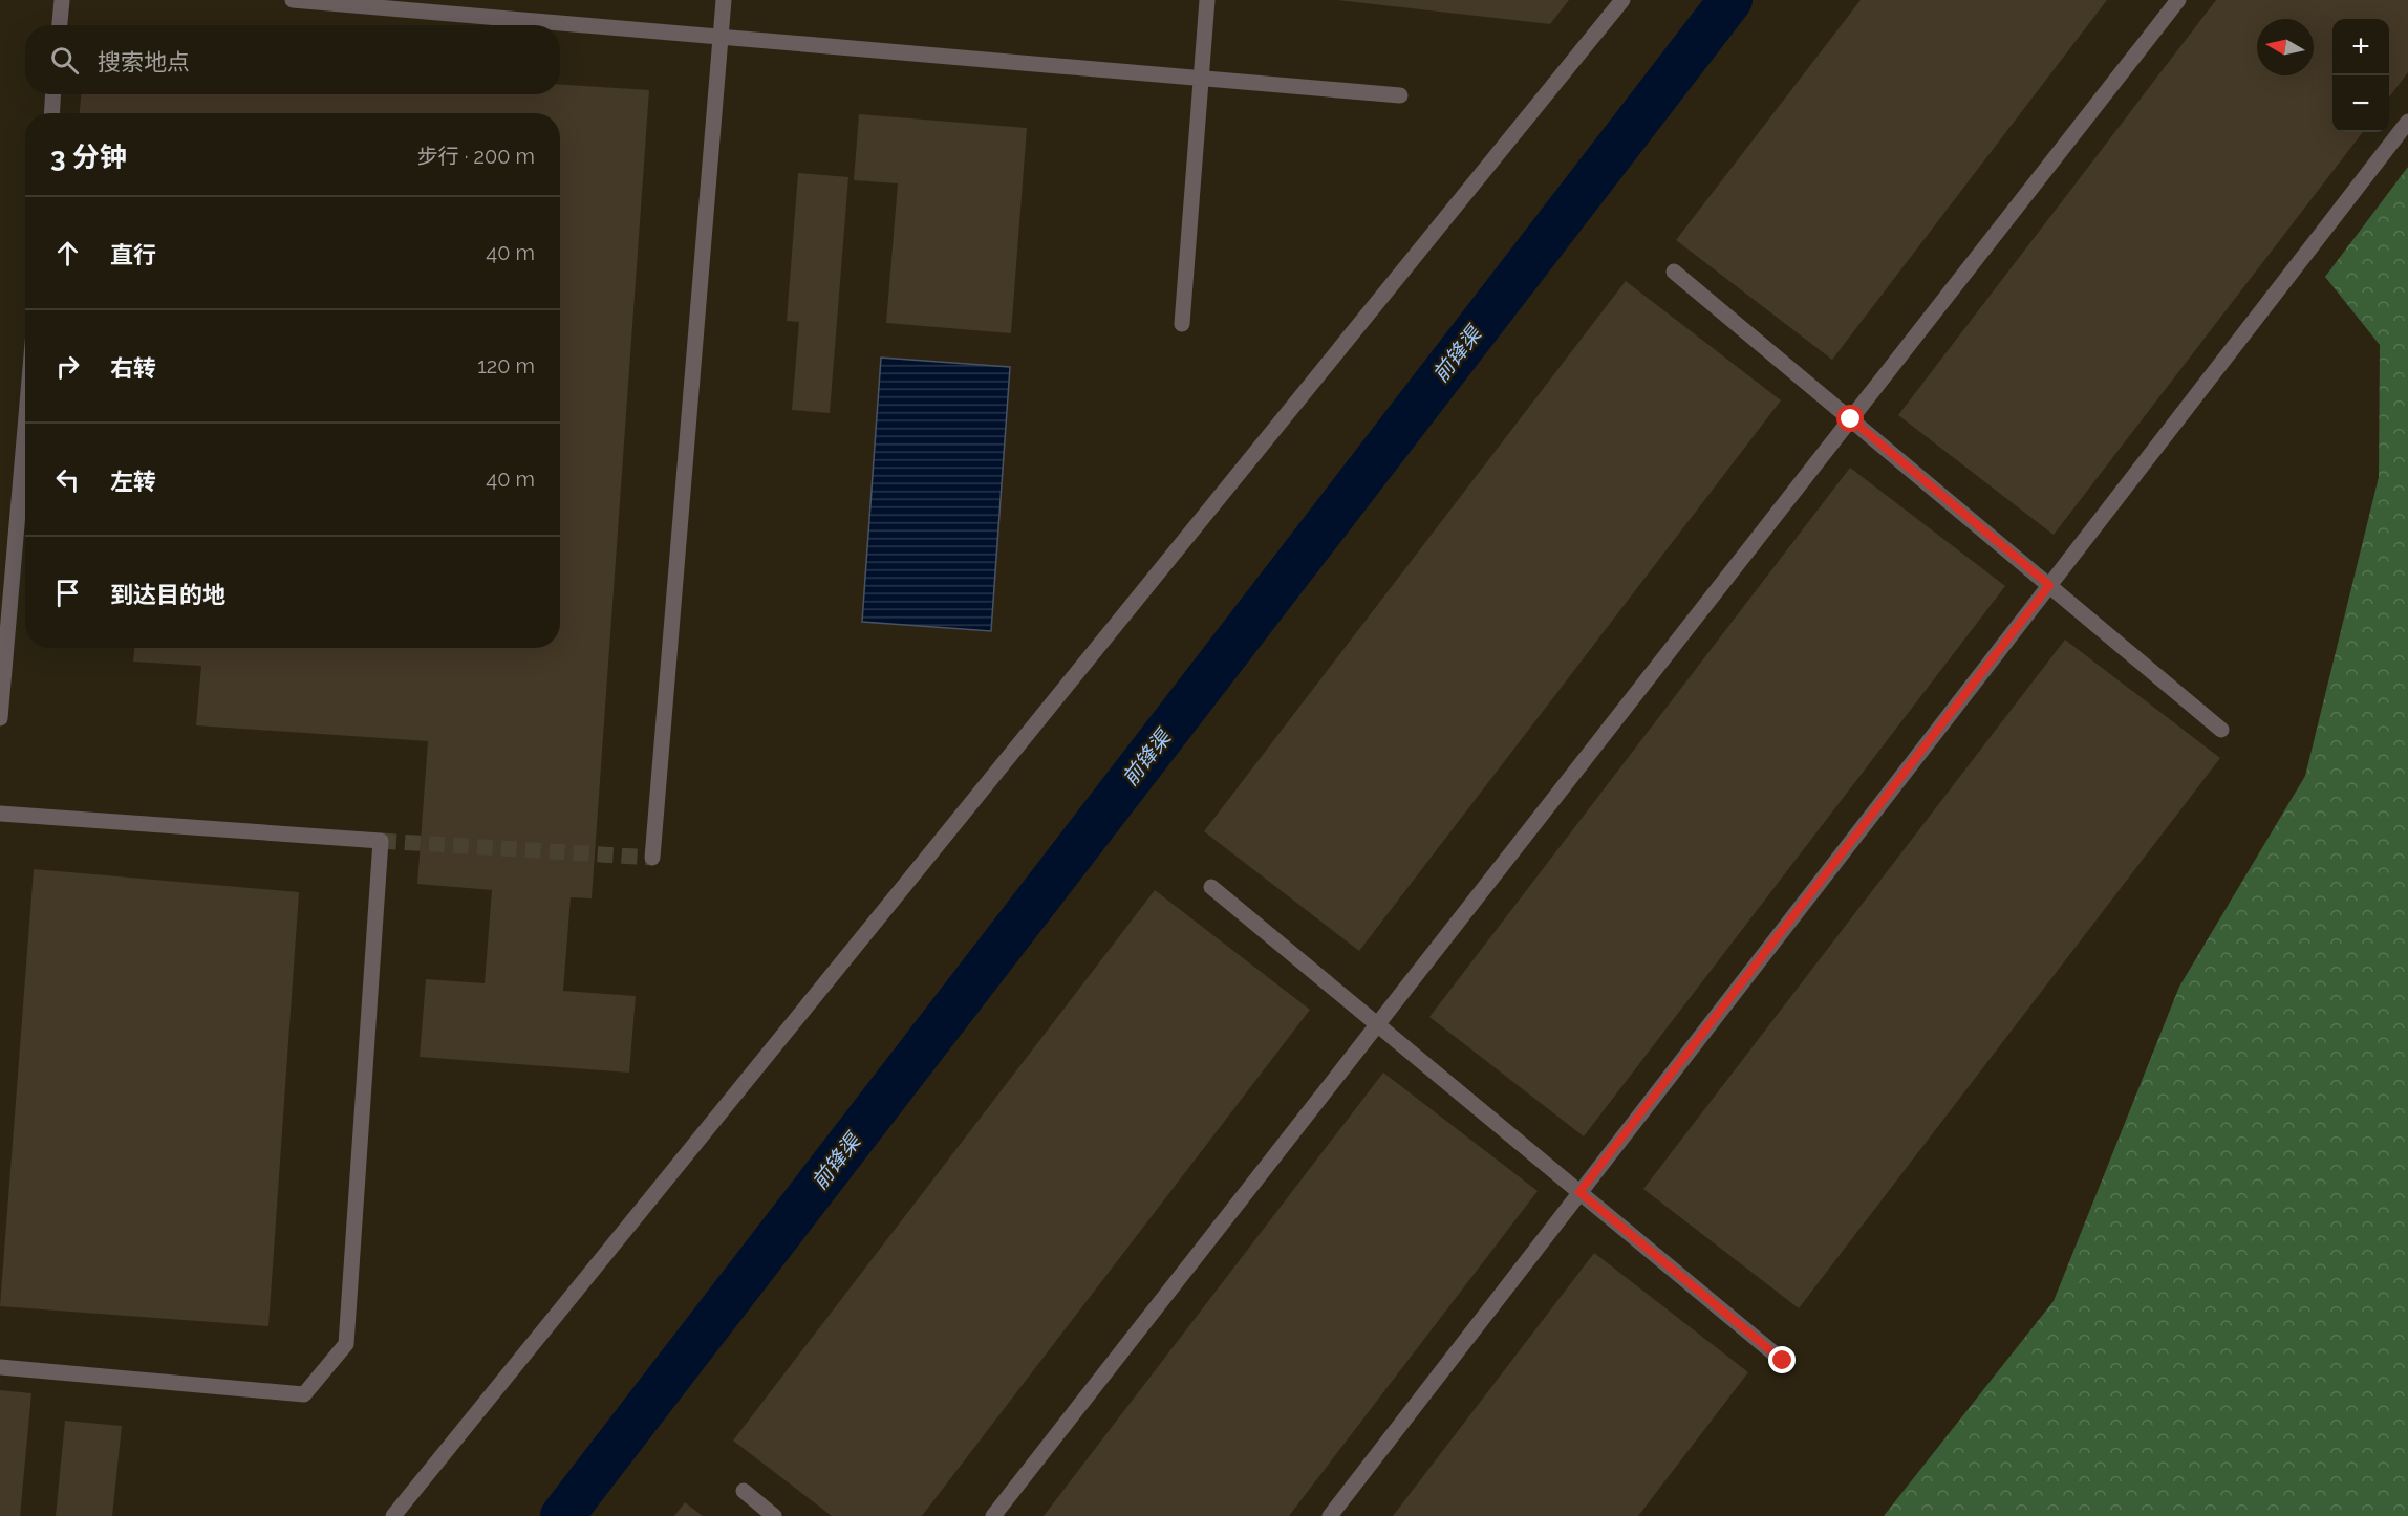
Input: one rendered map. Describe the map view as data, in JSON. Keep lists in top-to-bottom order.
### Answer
{
  "water": ["前锋渠"],
  "north": "left",
  "page": {
    "map_buttons": ["+", "−"],
    "search": "搜索地点",
    "heading": ["3 分钟", "步行 · 200 m"],
    "list": [
      ["直行", "40 m"],
      ["右转", "120 m"],
      ["左转", "40 m"],
      "到达目的地"
    ]
  }
}
